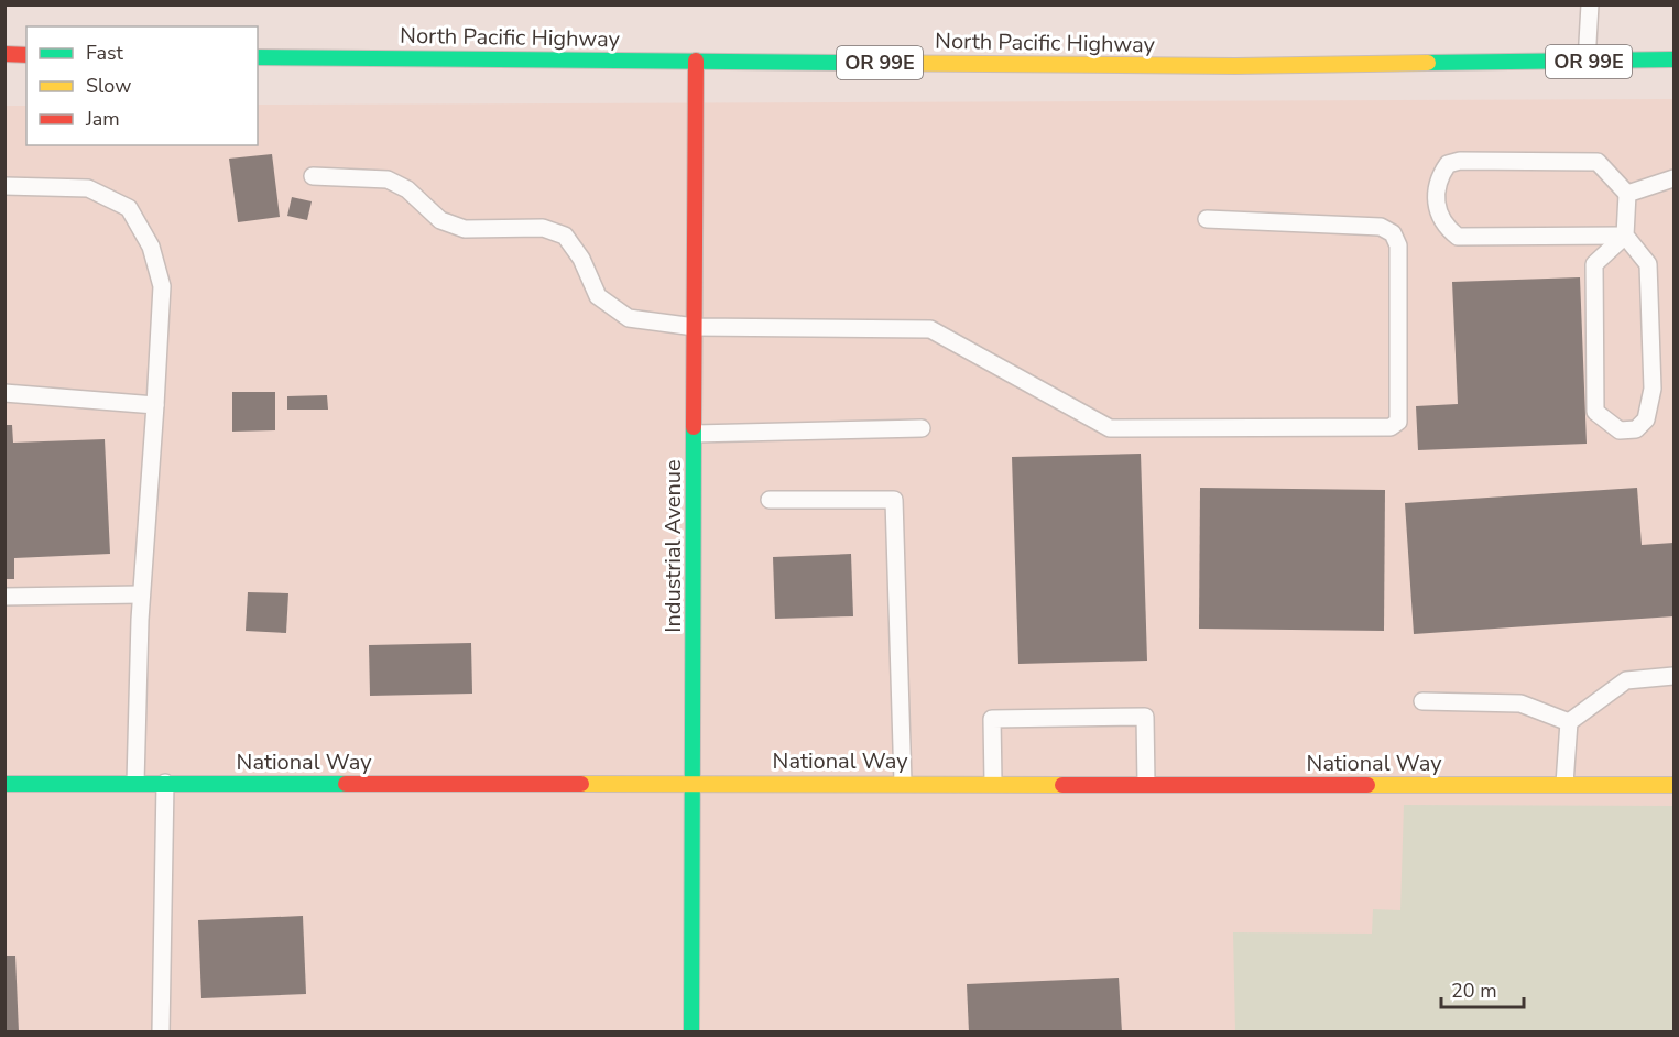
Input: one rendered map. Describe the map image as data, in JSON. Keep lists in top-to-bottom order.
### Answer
{
  "streets": {
    "street": [
      "North Pacific Highway",
      "OR 99E",
      "Industrial Avenue",
      "National Way"
    ]
  },
  "crossings": [
    ["North Pacific Highway", "Industrial Avenue"],
    ["Industrial Avenue", "National Way"]
  ],
  "legend": ["Fast", "Slow", "Jam"],
  "scale_bar": "20 m"
}
